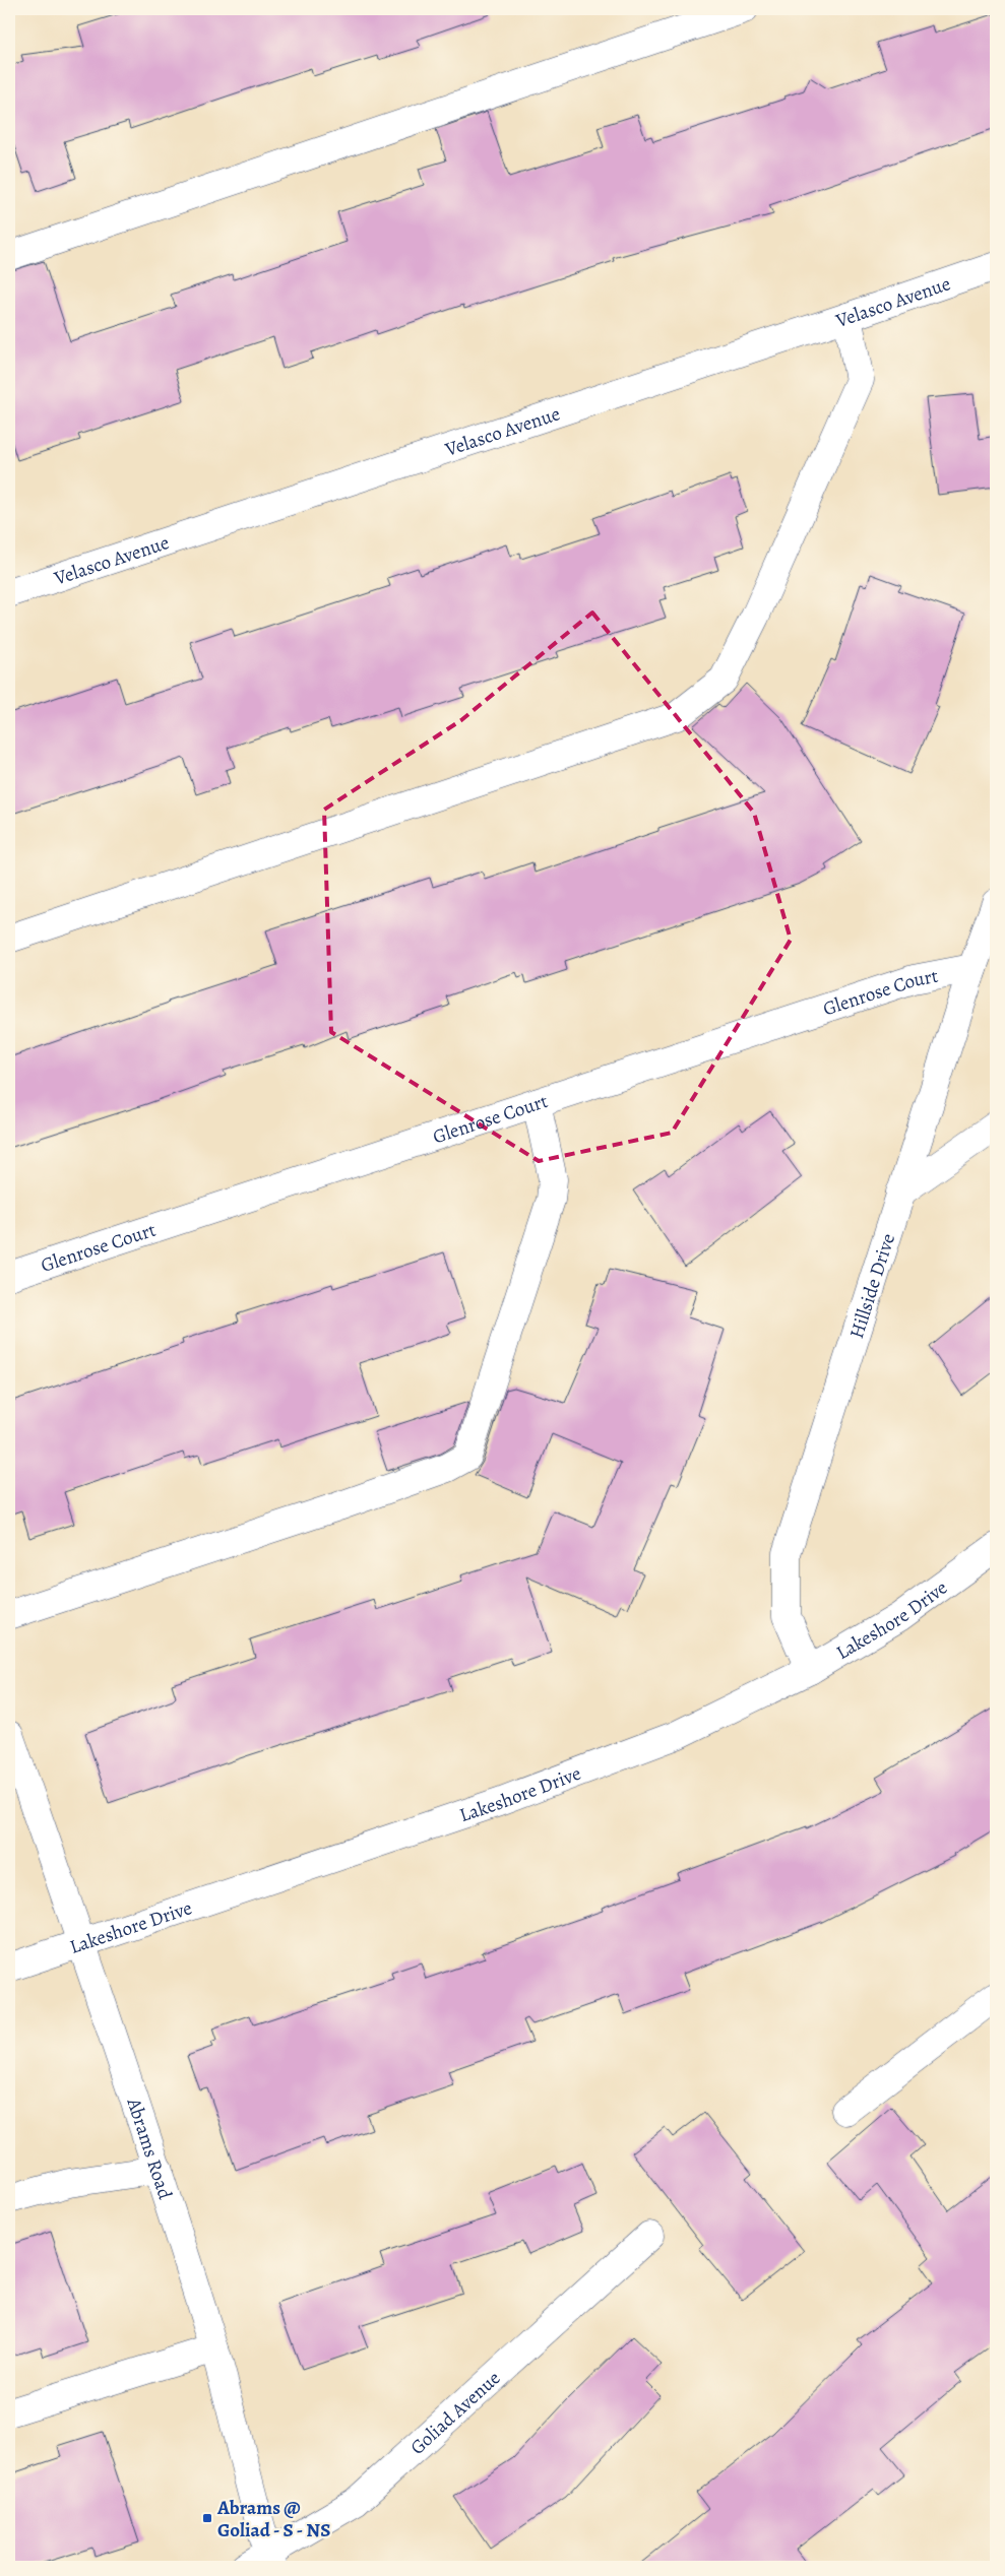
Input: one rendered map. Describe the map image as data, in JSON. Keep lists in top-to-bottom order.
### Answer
{
  "streets": {
    "street": [
      "Velasco Avenue",
      "Glenrose Court",
      "Hillside Drive",
      "Lakeshore Drive",
      "Abrams Road",
      "Goliad Avenue"
    ]
  },
  "crossings": [
    ["Glenrose Court", "Hillside Drive"],
    ["Hillside Drive", "Lakeshore Drive"],
    ["Lakeshore Drive", "Abrams Road"],
    ["Abrams Road", "Goliad Avenue"]
  ],
  "places": {
    "transit": ["Abrams @ Goliad - S - NS"]
  }
}
